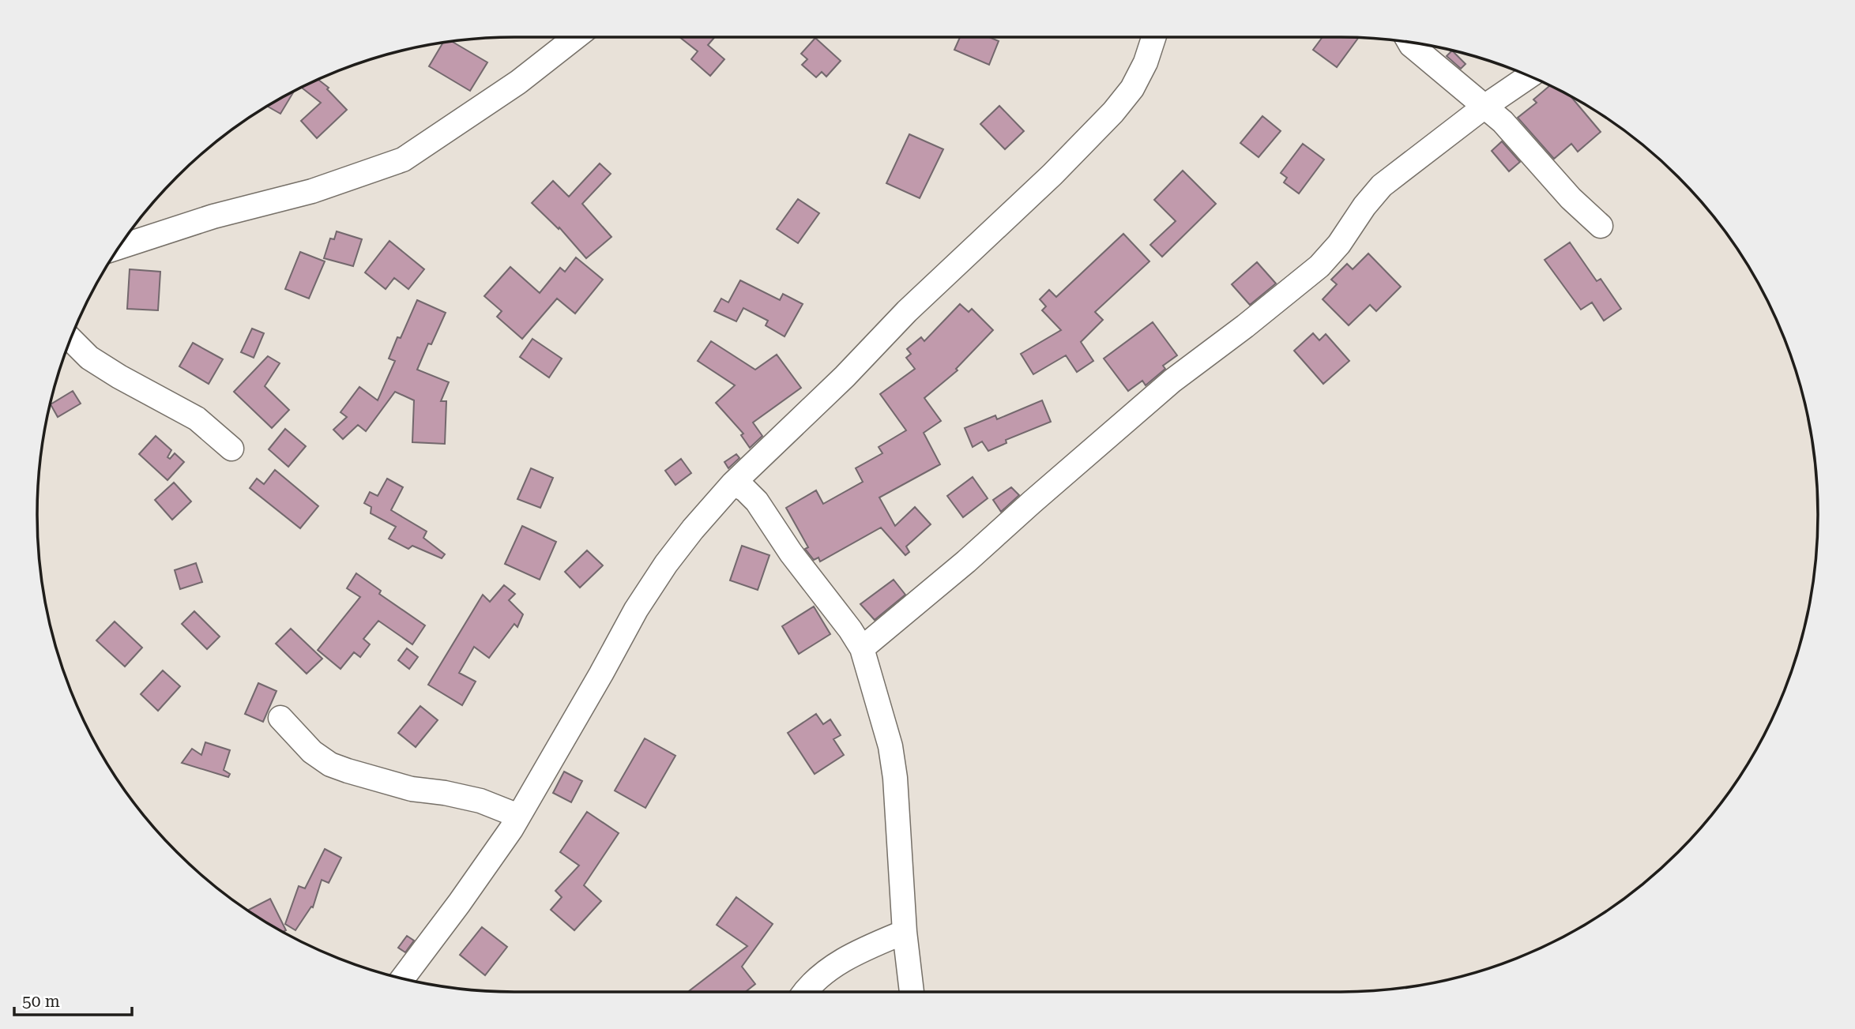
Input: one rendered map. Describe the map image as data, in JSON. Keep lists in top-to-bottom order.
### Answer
{
  "scale_bar": "50 m"
}
